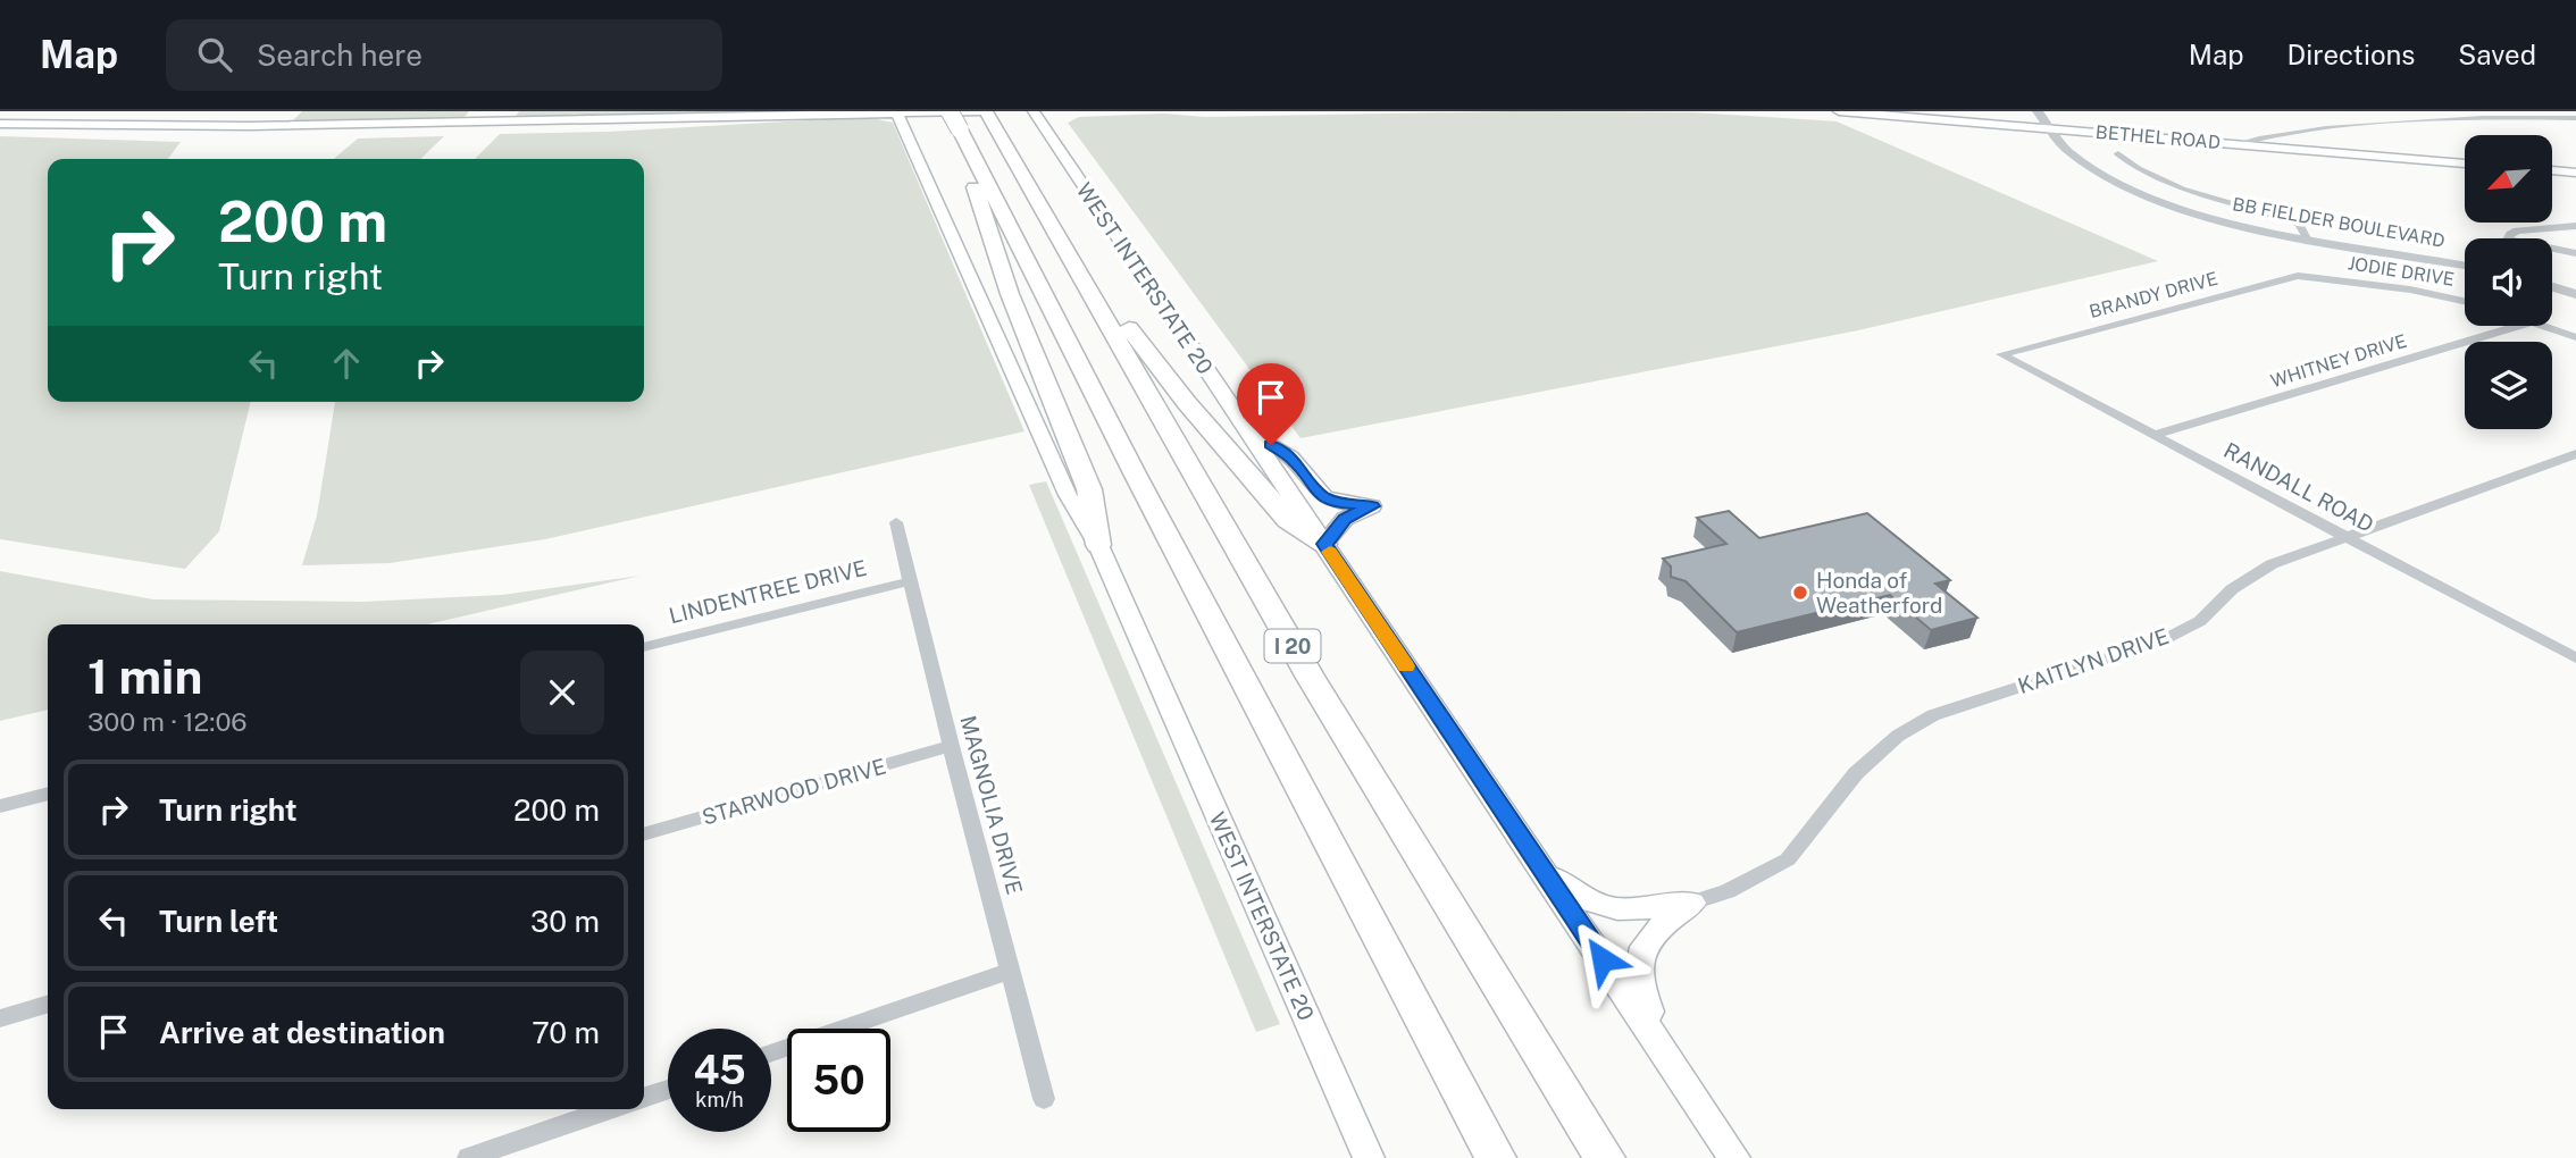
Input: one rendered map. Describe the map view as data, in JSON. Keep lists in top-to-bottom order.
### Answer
{
  "streets": {
    "highway": ["I 20"],
    "main road": ["BETHEL ROAD", "WEST INTERSTATE 20", "KAITLYN DRIVE"],
    "street": [
      "BB FIELDER BOULEVARD",
      "JODIE DRIVE",
      "BRANDY DRIVE",
      "WHITNEY DRIVE",
      "RANDALL ROAD",
      "LINDENTREE DRIVE",
      "STARWOOD DRIVE",
      "MAGNOLIA DRIVE"
    ]
  },
  "crossings": [
    ["BETHEL ROAD", "BB FIELDER BOULEVARD"],
    ["JODIE DRIVE", "BRANDY DRIVE"],
    ["WEST INTERSTATE 20", "KAITLYN DRIVE"],
    ["BRANDY DRIVE", "RANDALL ROAD"],
    ["WHITNEY DRIVE", "RANDALL ROAD"],
    ["RANDALL ROAD", "KAITLYN DRIVE"],
    ["LINDENTREE DRIVE", "MAGNOLIA DRIVE"],
    ["STARWOOD DRIVE", "MAGNOLIA DRIVE"]
  ],
  "places": ["Honda of Weatherford"],
  "north": "bottom left",
  "page": {
    "header": "Map",
    "search": "Search here",
    "nav": ["Map", "Directions", "Saved"],
    "turn": ["200 m", "Turn right"],
    "heading": ["1 min", "300 m · 12:06"],
    "list": [
      {
        "name": "Turn right",
        "value": "200 m"
      },
      {
        "name": "Turn left",
        "value": "30 m"
      },
      {
        "name": "Arrive at destination",
        "value": "70 m"
      }
    ],
    "speed": "45 km/h",
    "limit": "50"
  }
}
